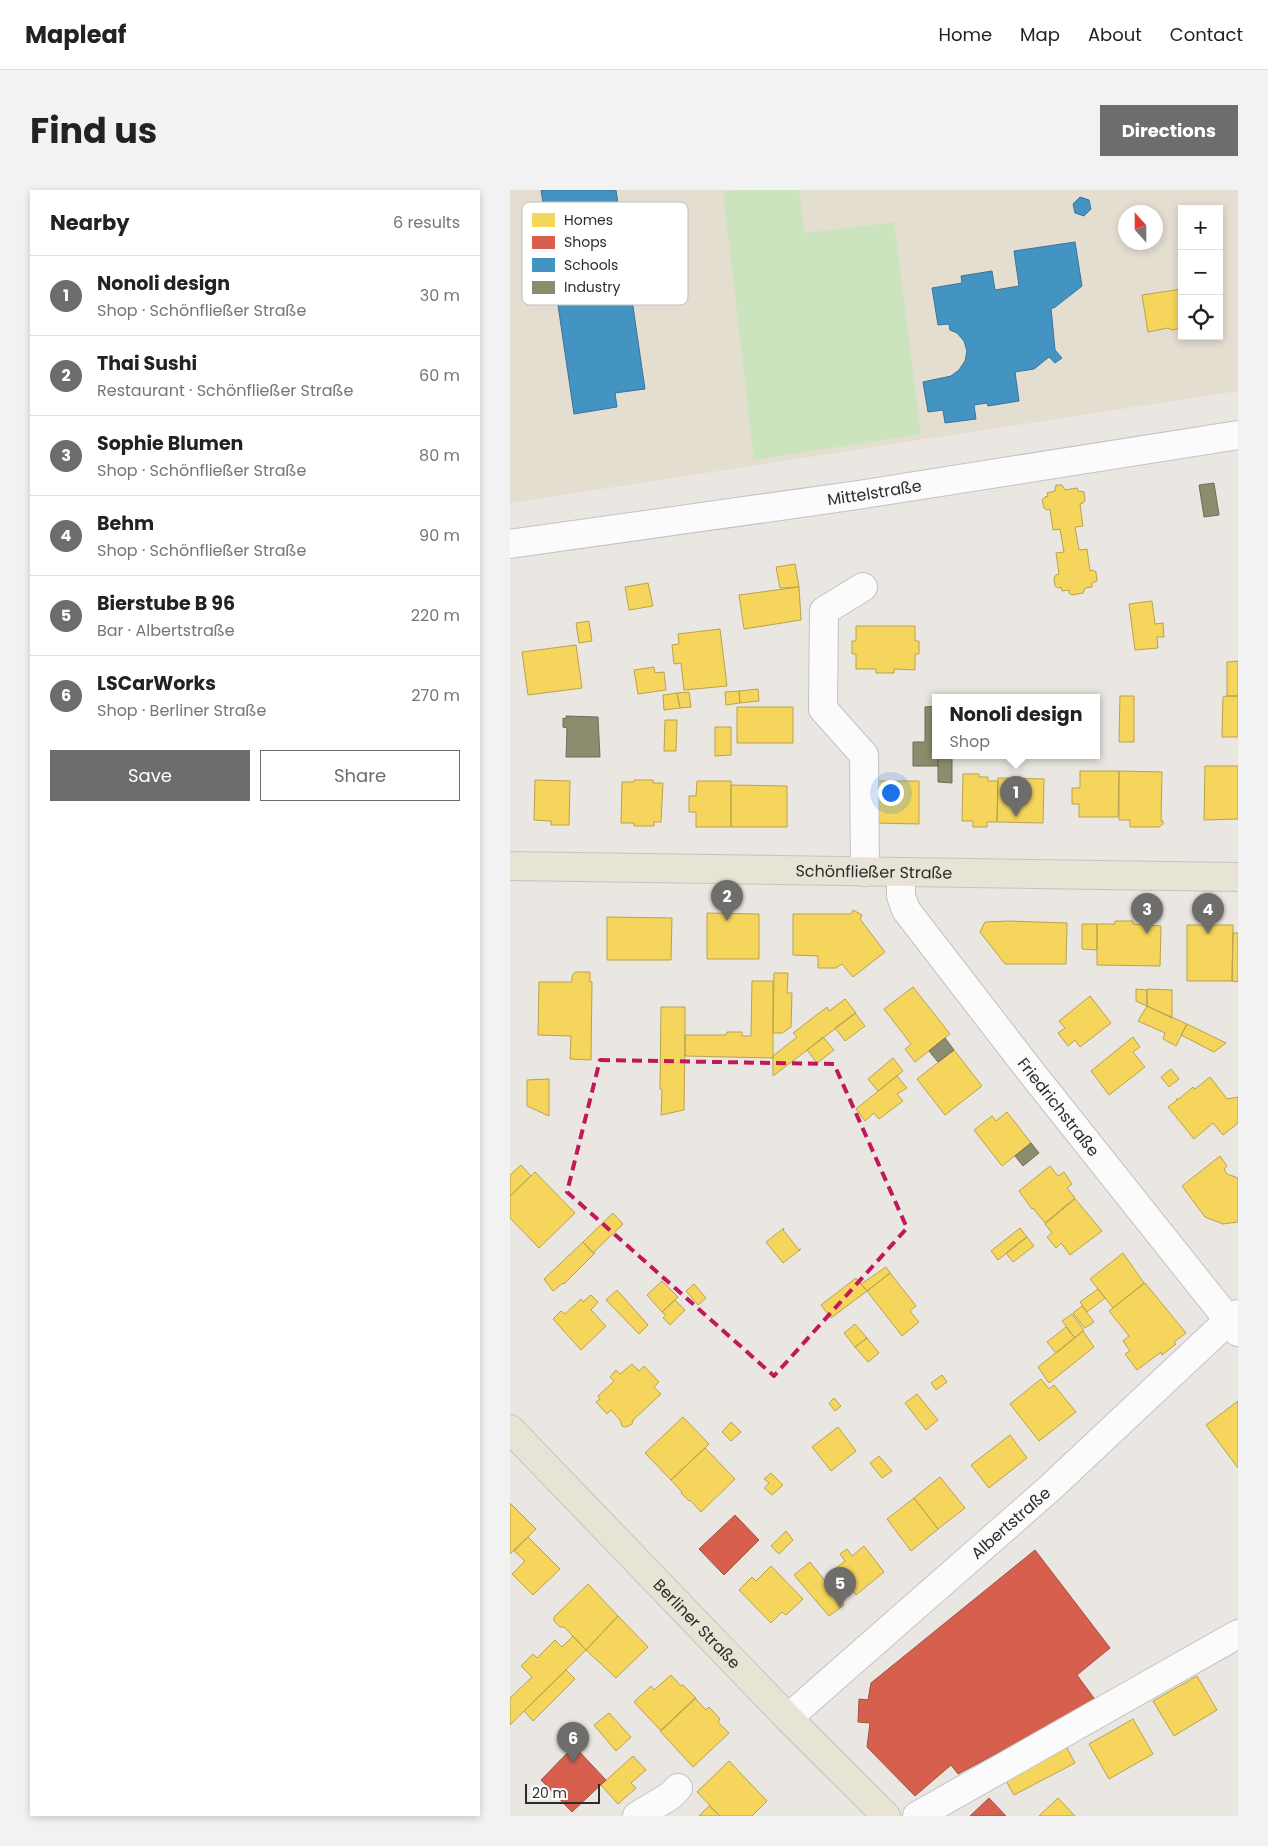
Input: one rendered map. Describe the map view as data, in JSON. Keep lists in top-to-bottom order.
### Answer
{
  "streets": {
    "main road": ["Schönfließer Straße", "Berliner Straße"],
    "street": ["Mittelstraße", "Friedrichstraße", "Albertstraße"]
  },
  "crossings": [
    ["Schönfließer Straße", "Friedrichstraße"],
    ["Friedrichstraße", "Albertstraße"],
    ["Albertstraße", "Berliner Straße"]
  ],
  "legend": [
    "Homes",
    "Shops",
    "Schools",
    "Industry"
  ],
  "scale_bar": "20 m",
  "north": "top",
  "page": {
    "header": "Mapleaf",
    "nav": [
      "Home",
      "Map",
      "About",
      "Contact"
    ],
    "title": "Find us",
    "buttons": [
      "Directions",
      ["Save", "Share"]
    ],
    "heading": ["Nearby", "6 results"],
    "map_buttons": ["+", "−"],
    "list": [
      {
        "mark": "1",
        "name": "Nonoli design",
        "note": "Shop · Schönfließer Straße",
        "value": "30 m"
      },
      {
        "mark": "2",
        "name": "Thai Sushi",
        "note": "Restaurant · Schönfließer Straße",
        "value": "60 m"
      },
      {
        "mark": "3",
        "name": "Sophie Blumen",
        "note": "Shop · Schönfließer Straße",
        "value": "80 m"
      },
      {
        "mark": "4",
        "name": "Behm",
        "note": "Shop · Schönfließer Straße",
        "value": "90 m"
      },
      {
        "mark": "5",
        "name": "Bierstube B 96",
        "note": "Bar · Albertstraße",
        "value": "220 m"
      },
      {
        "mark": "6",
        "name": "LSCarWorks",
        "note": "Shop · Berliner Straße",
        "value": "270 m"
      }
    ],
    "popup": ["Nonoli design", "Shop"],
    "pins": [
      "1",
      "2",
      "3",
      "4",
      "5",
      "6"
    ],
    "scale": "20 m"
  }
}
